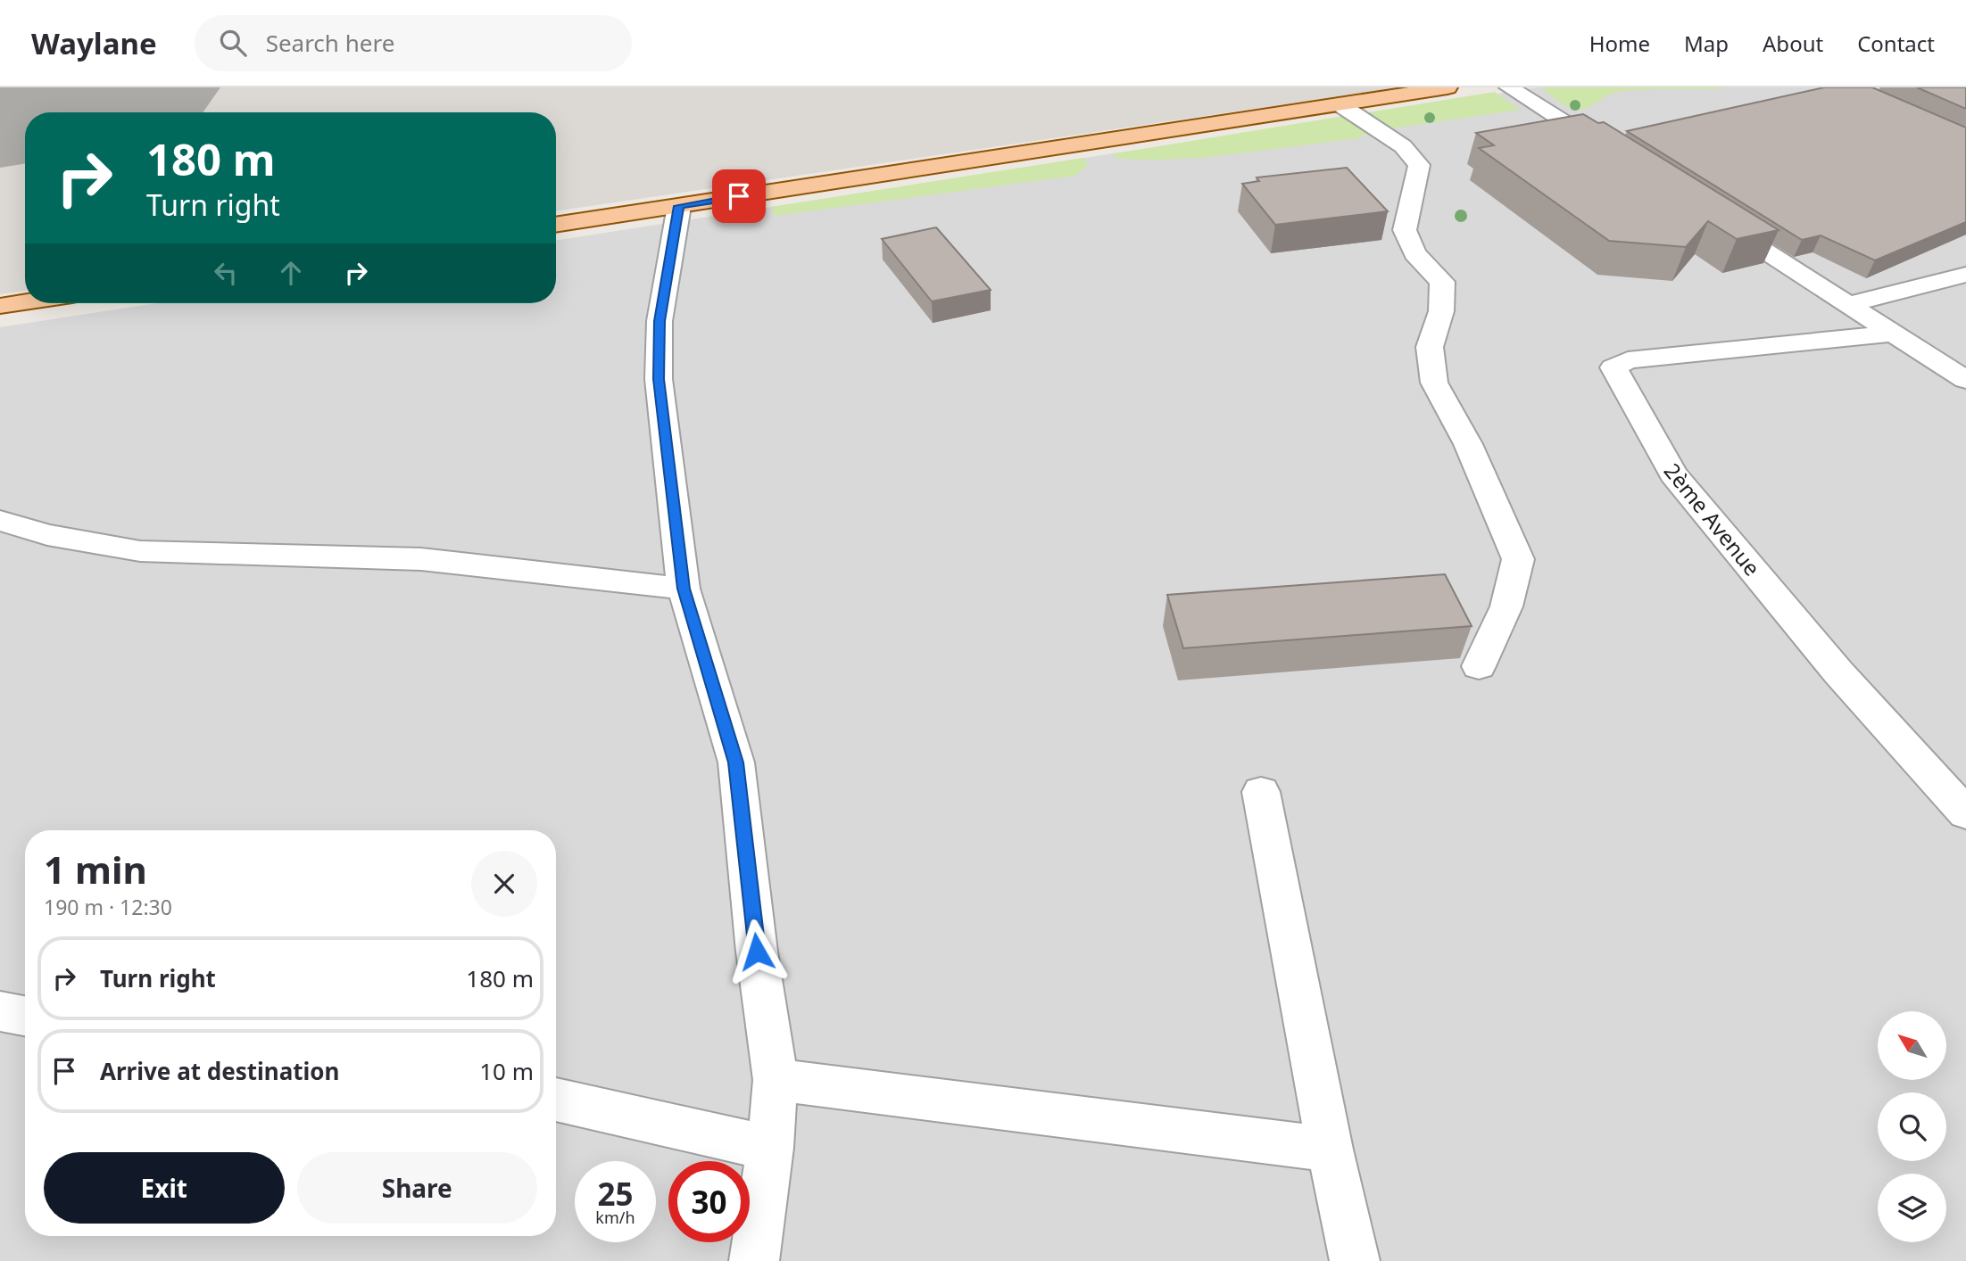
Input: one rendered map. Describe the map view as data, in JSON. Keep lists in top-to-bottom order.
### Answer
{
  "streets": {
    "street": ["2ème Avenue"]
  },
  "north": "top left",
  "page": {
    "header": "Waylane",
    "search": "Search here",
    "nav": [
      "Home",
      "Map",
      "About",
      "Contact"
    ],
    "turn": ["180 m", "Turn right"],
    "heading": ["1 min", "190 m · 12:30"],
    "list": [
      {
        "name": "Turn right",
        "value": "180 m"
      },
      {
        "name": "Arrive at destination",
        "value": "10 m"
      }
    ],
    "buttons": ["Exit", "Share"],
    "speed": "25 km/h",
    "limit": "30"
  }
}
